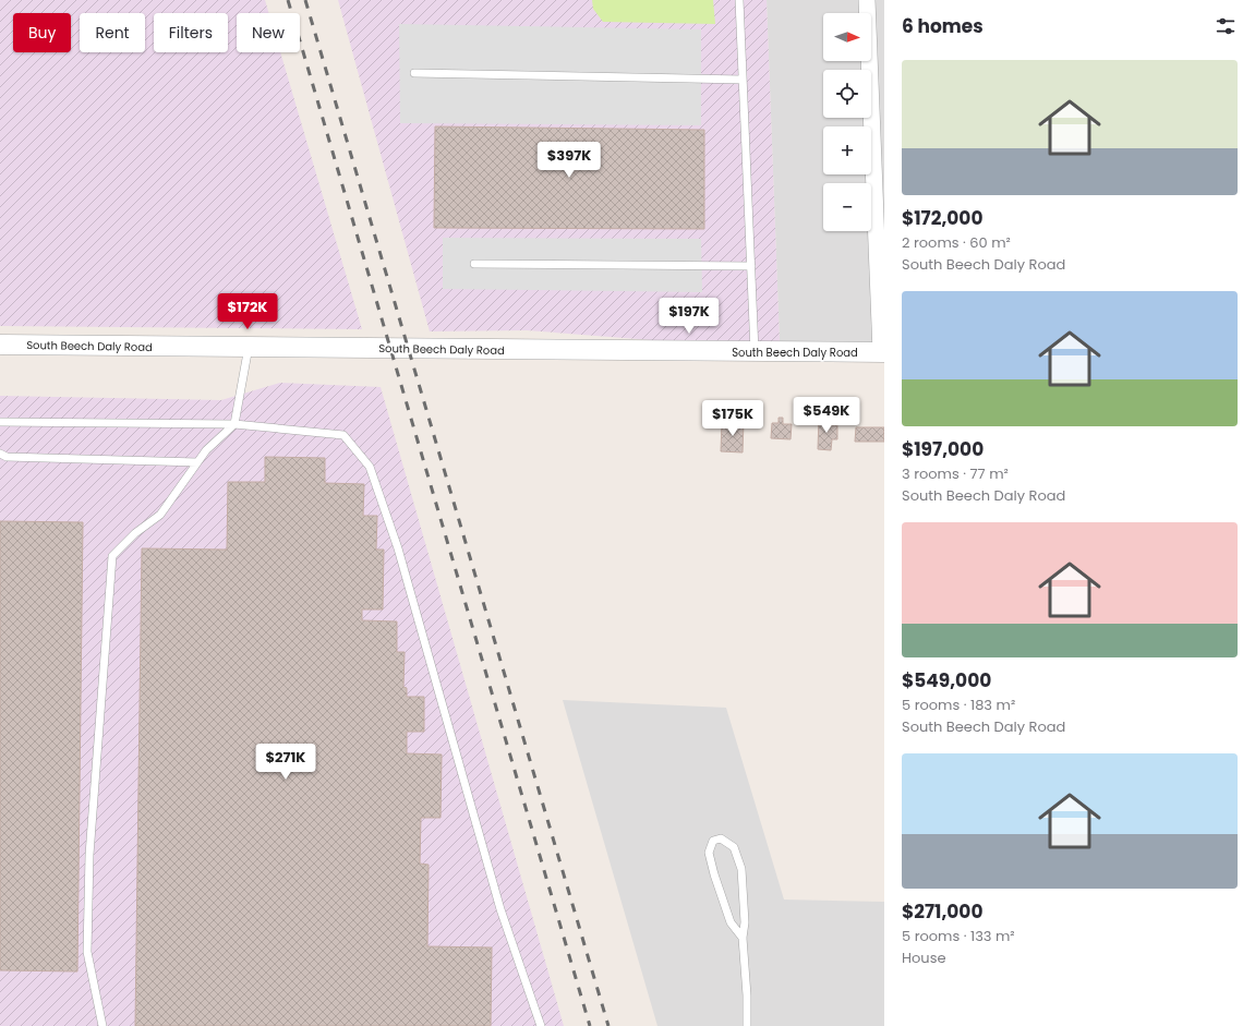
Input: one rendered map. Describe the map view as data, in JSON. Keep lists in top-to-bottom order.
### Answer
{
  "streets": {
    "street": ["South Beech Daly Road"]
  },
  "north": "right",
  "page": {
    "heading": "6 homes",
    "map_buttons": ["+", "−"],
    "chip": [
      "Buy",
      "Rent",
      "Filters",
      "New"
    ],
    "list": [
      {
        "name": "$172,000",
        "note": "2 rooms · 60 m² · South Beech Daly Road"
      },
      {
        "name": "$197,000",
        "note": "3 rooms · 77 m² · South Beech Daly Road"
      },
      {
        "name": "$549,000",
        "note": "5 rooms · 183 m² · South Beech Daly Road"
      },
      {
        "name": "$271,000",
        "note": "5 rooms · 133 m² · House"
      }
    ],
    "price": [
      "$397K",
      "$172K",
      "$197K",
      "$549K",
      "$175K",
      "$271K"
    ]
  }
}
